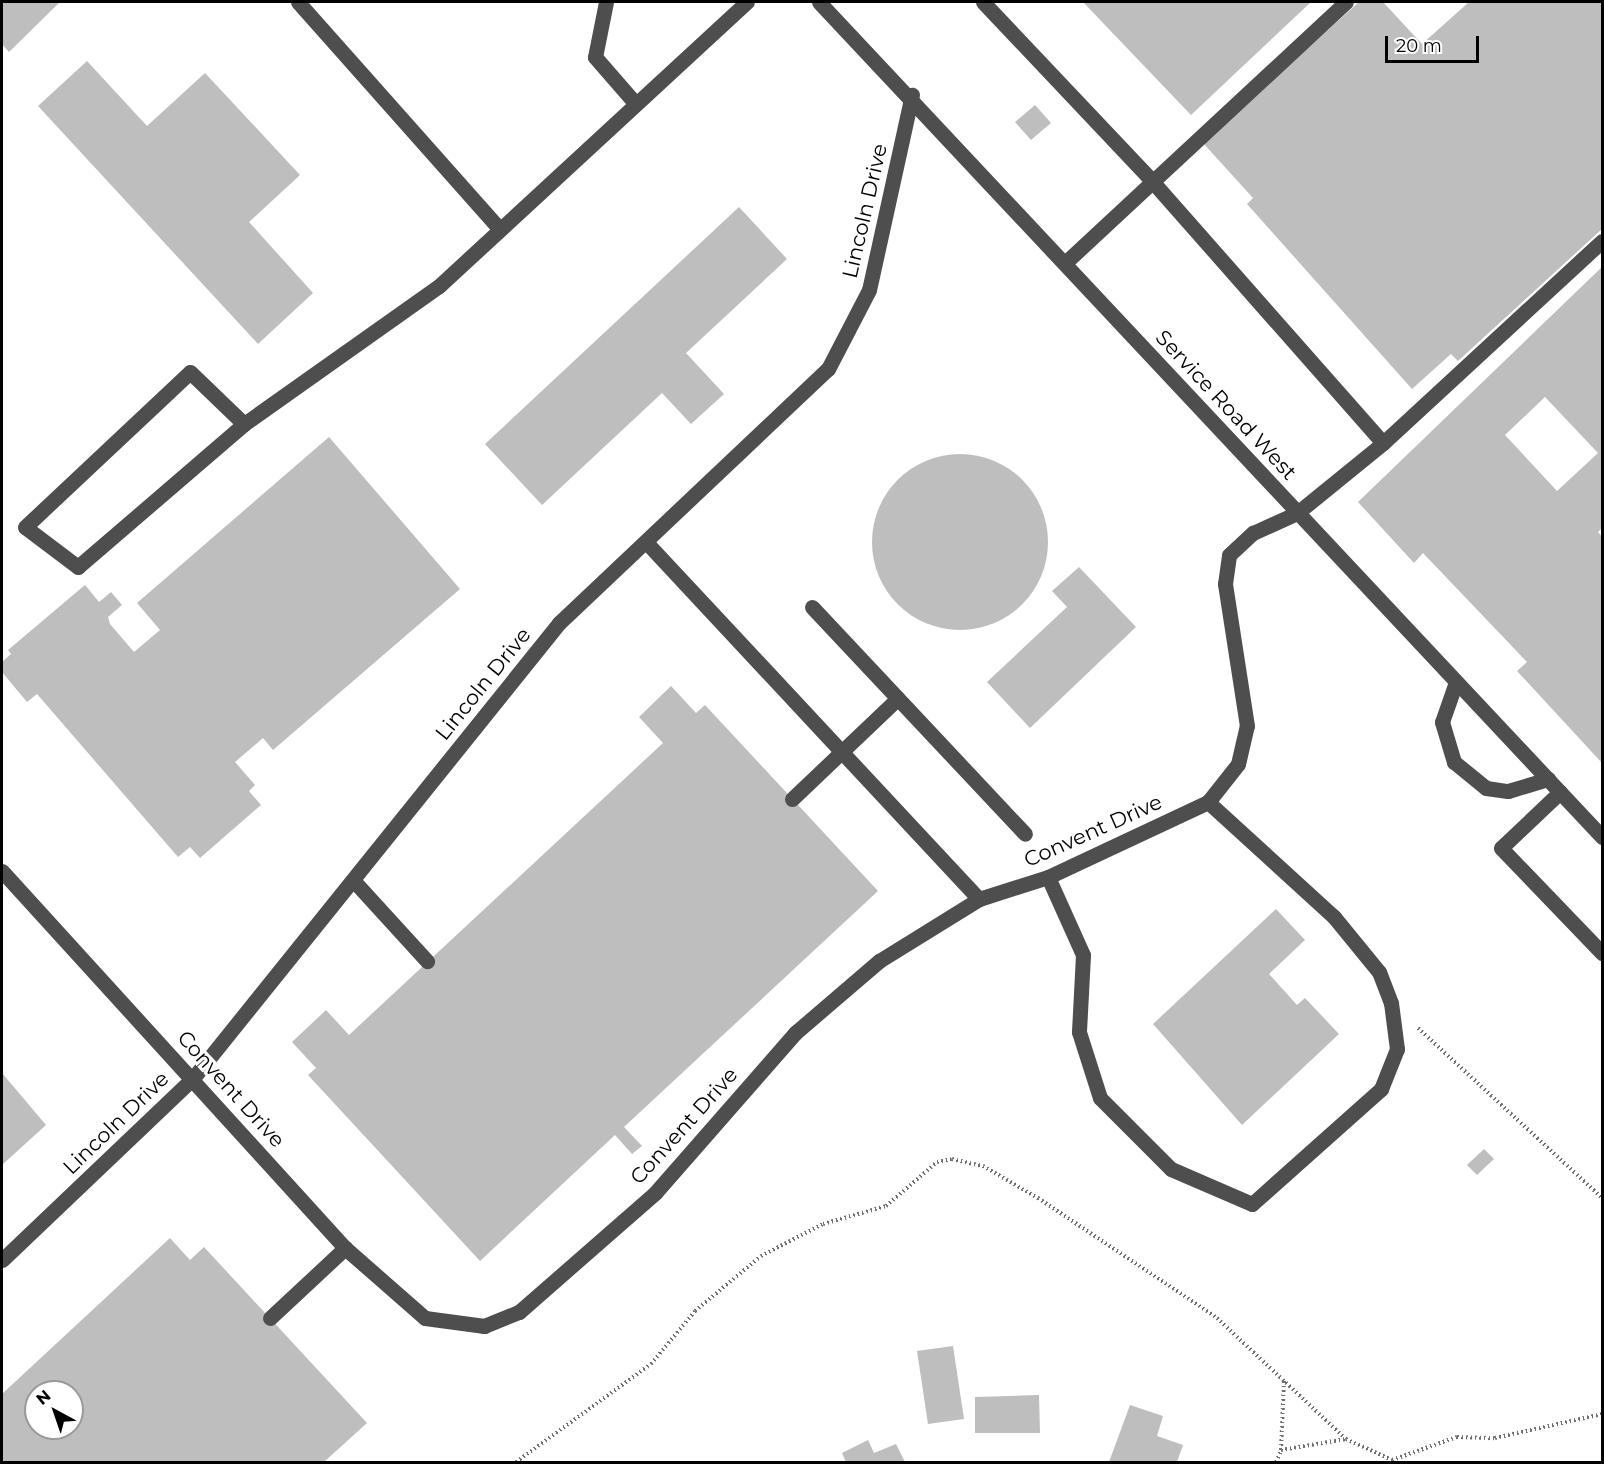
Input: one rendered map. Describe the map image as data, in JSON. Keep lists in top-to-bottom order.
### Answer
{
  "streets": {
    "street": ["Lincoln Drive", "Service Road West", "Convent Drive"]
  },
  "crossings": [
    ["Lincoln Drive", "Service Road West"],
    ["Lincoln Drive", "Convent Drive"],
    ["Service Road West", "Convent Drive"]
  ],
  "scale_bar": "20 m",
  "north": "top left"
}
